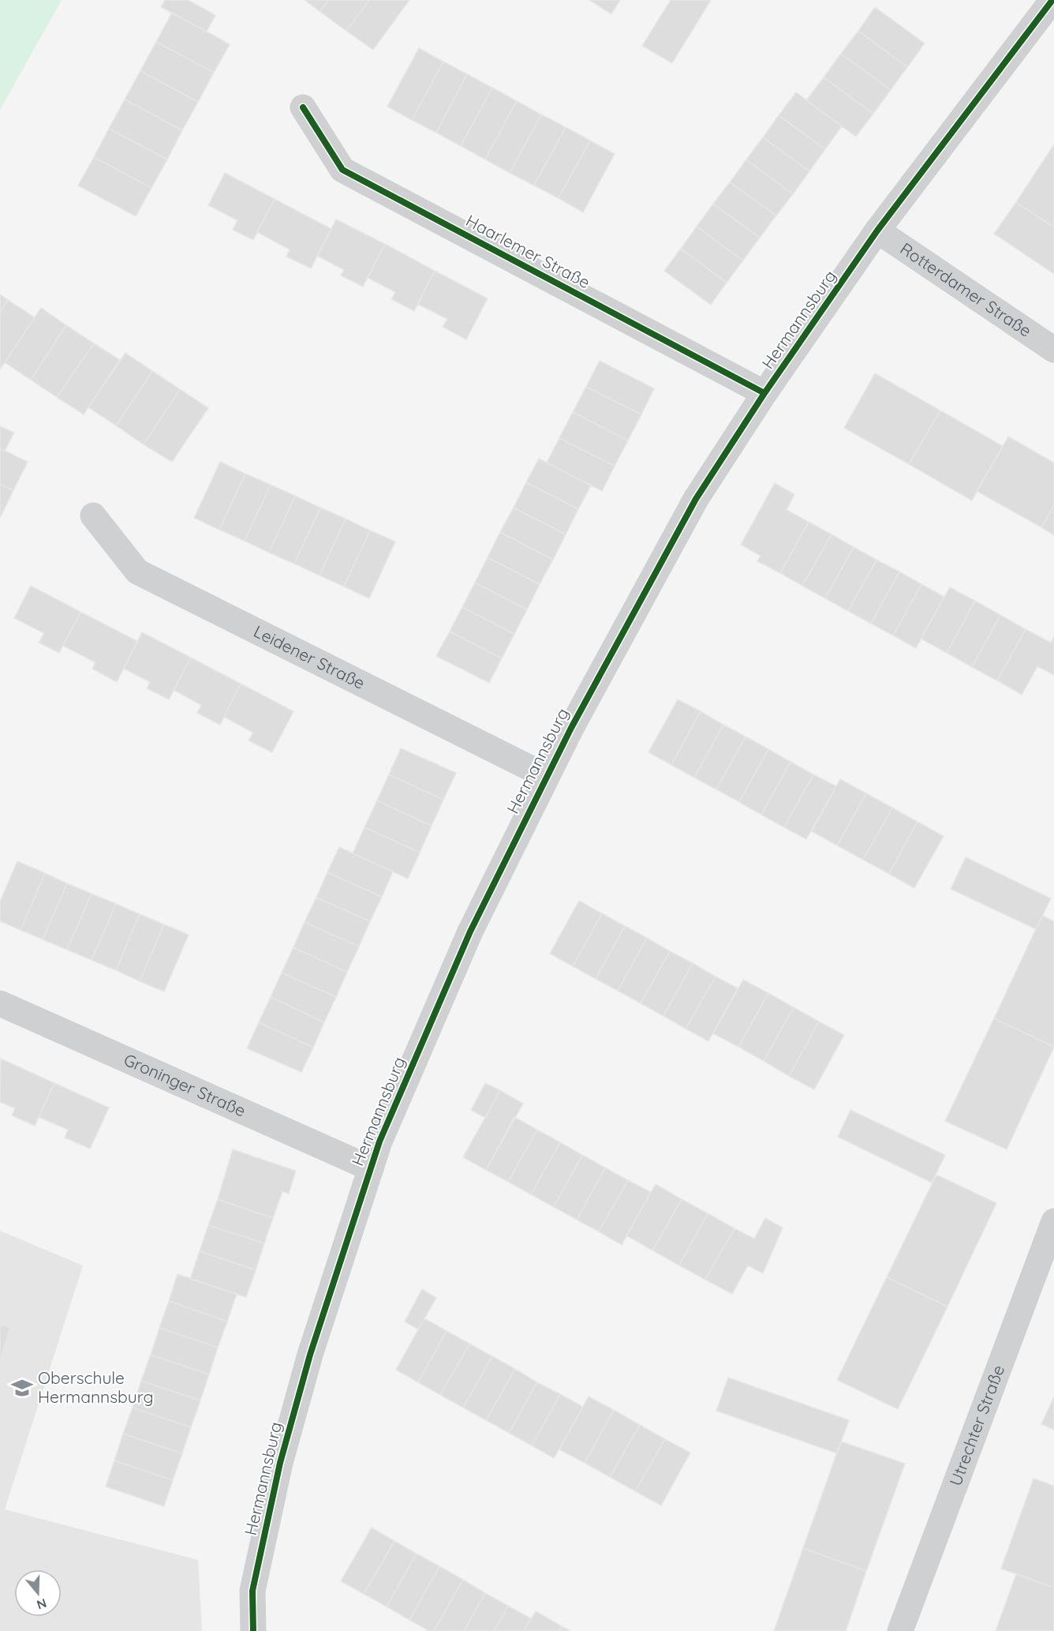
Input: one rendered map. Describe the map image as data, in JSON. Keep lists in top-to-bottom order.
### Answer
{
  "streets": {
    "street": [
      "Haarlemer Straße",
      "Rotterdamer Straße",
      "Hermannsburg",
      "Leidener Straße",
      "Groninger Straße",
      "Utrechter Straße"
    ]
  },
  "crossings": [
    ["Haarlemer Straße", "Hermannsburg"],
    ["Rotterdamer Straße", "Hermannsburg"],
    ["Hermannsburg", "Leidener Straße"],
    ["Hermannsburg", "Groninger Straße"]
  ],
  "places": {
    "school or university": ["Oberschule Hermannsburg"]
  },
  "north": "bottom"
}
